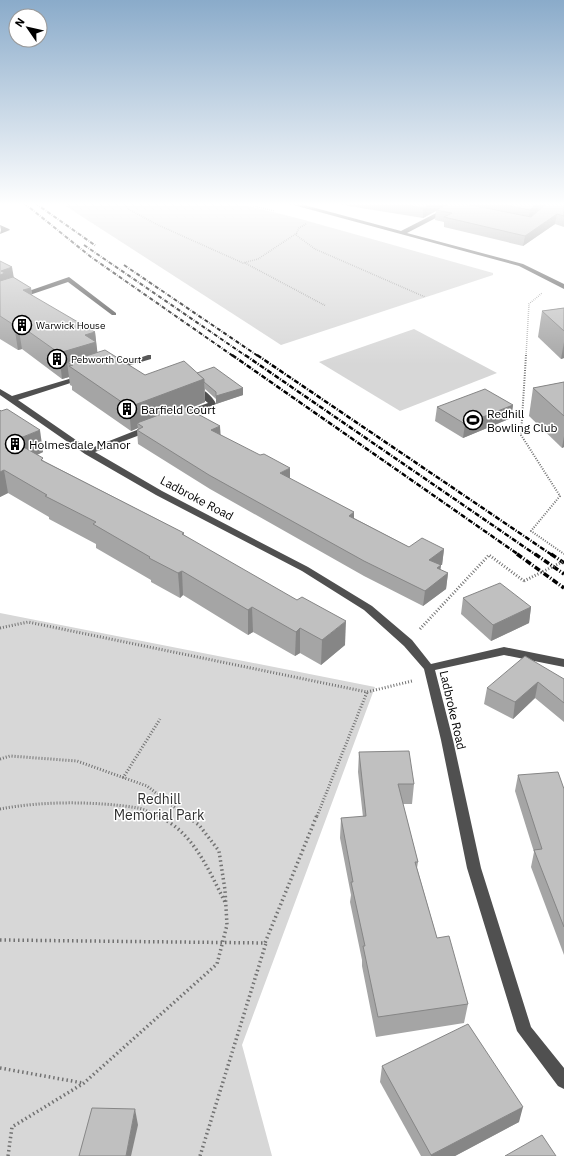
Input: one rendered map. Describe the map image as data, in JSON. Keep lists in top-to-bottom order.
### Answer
{
  "streets": {
    "street": ["Ladbroke Road"]
  },
  "parks": ["Redhill Memorial Park"],
  "places": {
    "building": [
      "Warwick House",
      "Pebworth Court",
      "Barfield Court",
      "Holmesdale Manor"
    ],
    "sports": ["Redhill Bowling Club"]
  },
  "north": "top left"
}
